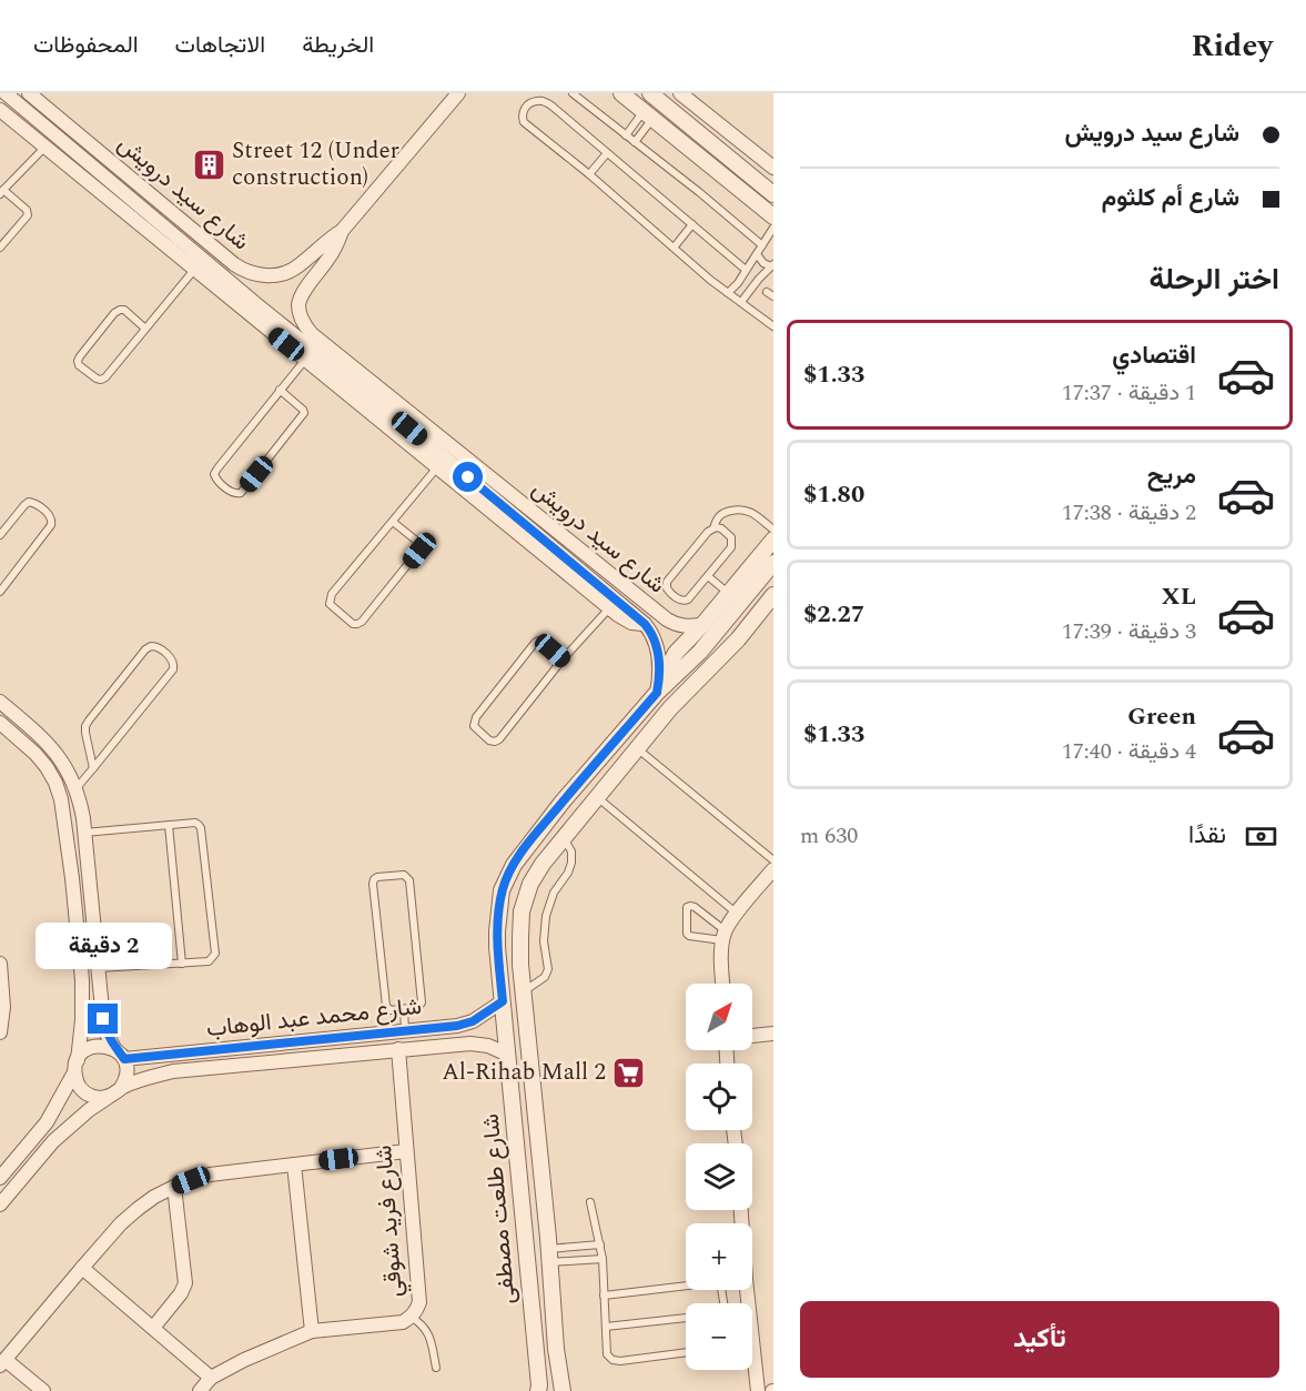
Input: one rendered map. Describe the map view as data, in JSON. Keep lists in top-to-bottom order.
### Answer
{
  "streets": {
    "street": [
      "شارع سيد درويش",
      "شارع محمد عبد الوهاب",
      "شارع طلعت مصطفى",
      "شارع فريد شوقي"
    ]
  },
  "crossings": [
    ["شارع سيد درويش", "شارع طلعت مصطفى"],
    ["شارع محمد عبد الوهاب", "شارع طلعت مصطفى"],
    ["شارع محمد عبد الوهاب", "شارع فريد شوقي"]
  ],
  "places": {
    "building": ["Street 12 (Under construction)"],
    "supermarket": ["Al-Rihab Mall 2"]
  },
  "north": "top right",
  "page": {
    "header": "Ridey",
    "nav": ["الخريطة", "الاتجاهات", "المحفوظات"],
    "banner": ["شارع سيد درويش", "شارع أم كلثوم"],
    "heading": "اختر الرحلة",
    "list": [
      {
        "name": "اقتصادي",
        "note": "1 دقيقة · 17:37",
        "value": "$1.33"
      },
      {
        "name": "مريح",
        "note": "2 دقيقة · 17:38",
        "value": "$1.80"
      },
      {
        "name": "XL",
        "note": "3 دقيقة · 17:39",
        "value": "$2.27"
      },
      {
        "name": "Green",
        "note": "4 دقيقة · 17:40",
        "value": "$1.33"
      }
    ],
    "pay": ["نقدًا", "630 m"],
    "bubble": "2 دقيقة",
    "map_buttons": ["+", "−"],
    "buttons": "تأكيد"
  }
}
